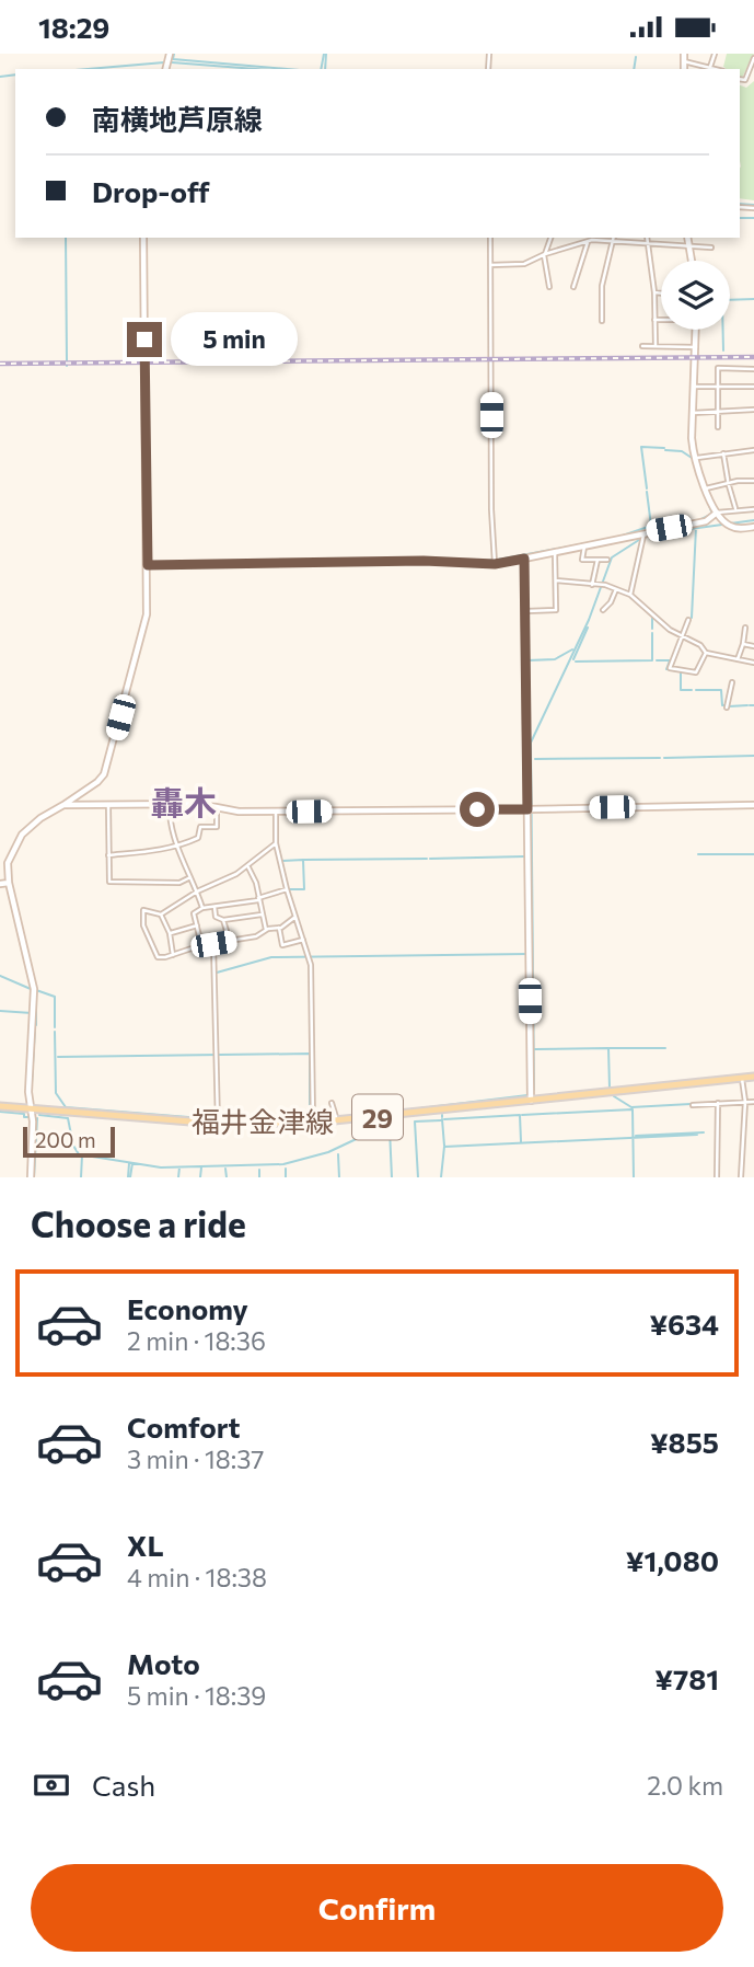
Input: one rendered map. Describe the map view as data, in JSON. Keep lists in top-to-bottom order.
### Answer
{
  "streets": {
    "main road": ["29", "福井金津線"]
  },
  "districts": ["轟木"],
  "scale_bar": "200 m",
  "page": {
    "status": "18:29",
    "banner": ["南横地芦原線", "Drop-off"],
    "bubble": "5 min",
    "scale": "200 m",
    "heading": "Choose a ride",
    "list": [
      {
        "name": "Economy",
        "note": "2 min · 18:36",
        "value": "¥634"
      },
      {
        "name": "Comfort",
        "note": "3 min · 18:37",
        "value": "¥855"
      },
      {
        "name": "XL",
        "note": "4 min · 18:38",
        "value": "¥1,080"
      },
      {
        "name": "Moto",
        "note": "5 min · 18:39",
        "value": "¥781"
      }
    ],
    "pay": ["Cash", "2.0 km"],
    "buttons": "Confirm"
  }
}
